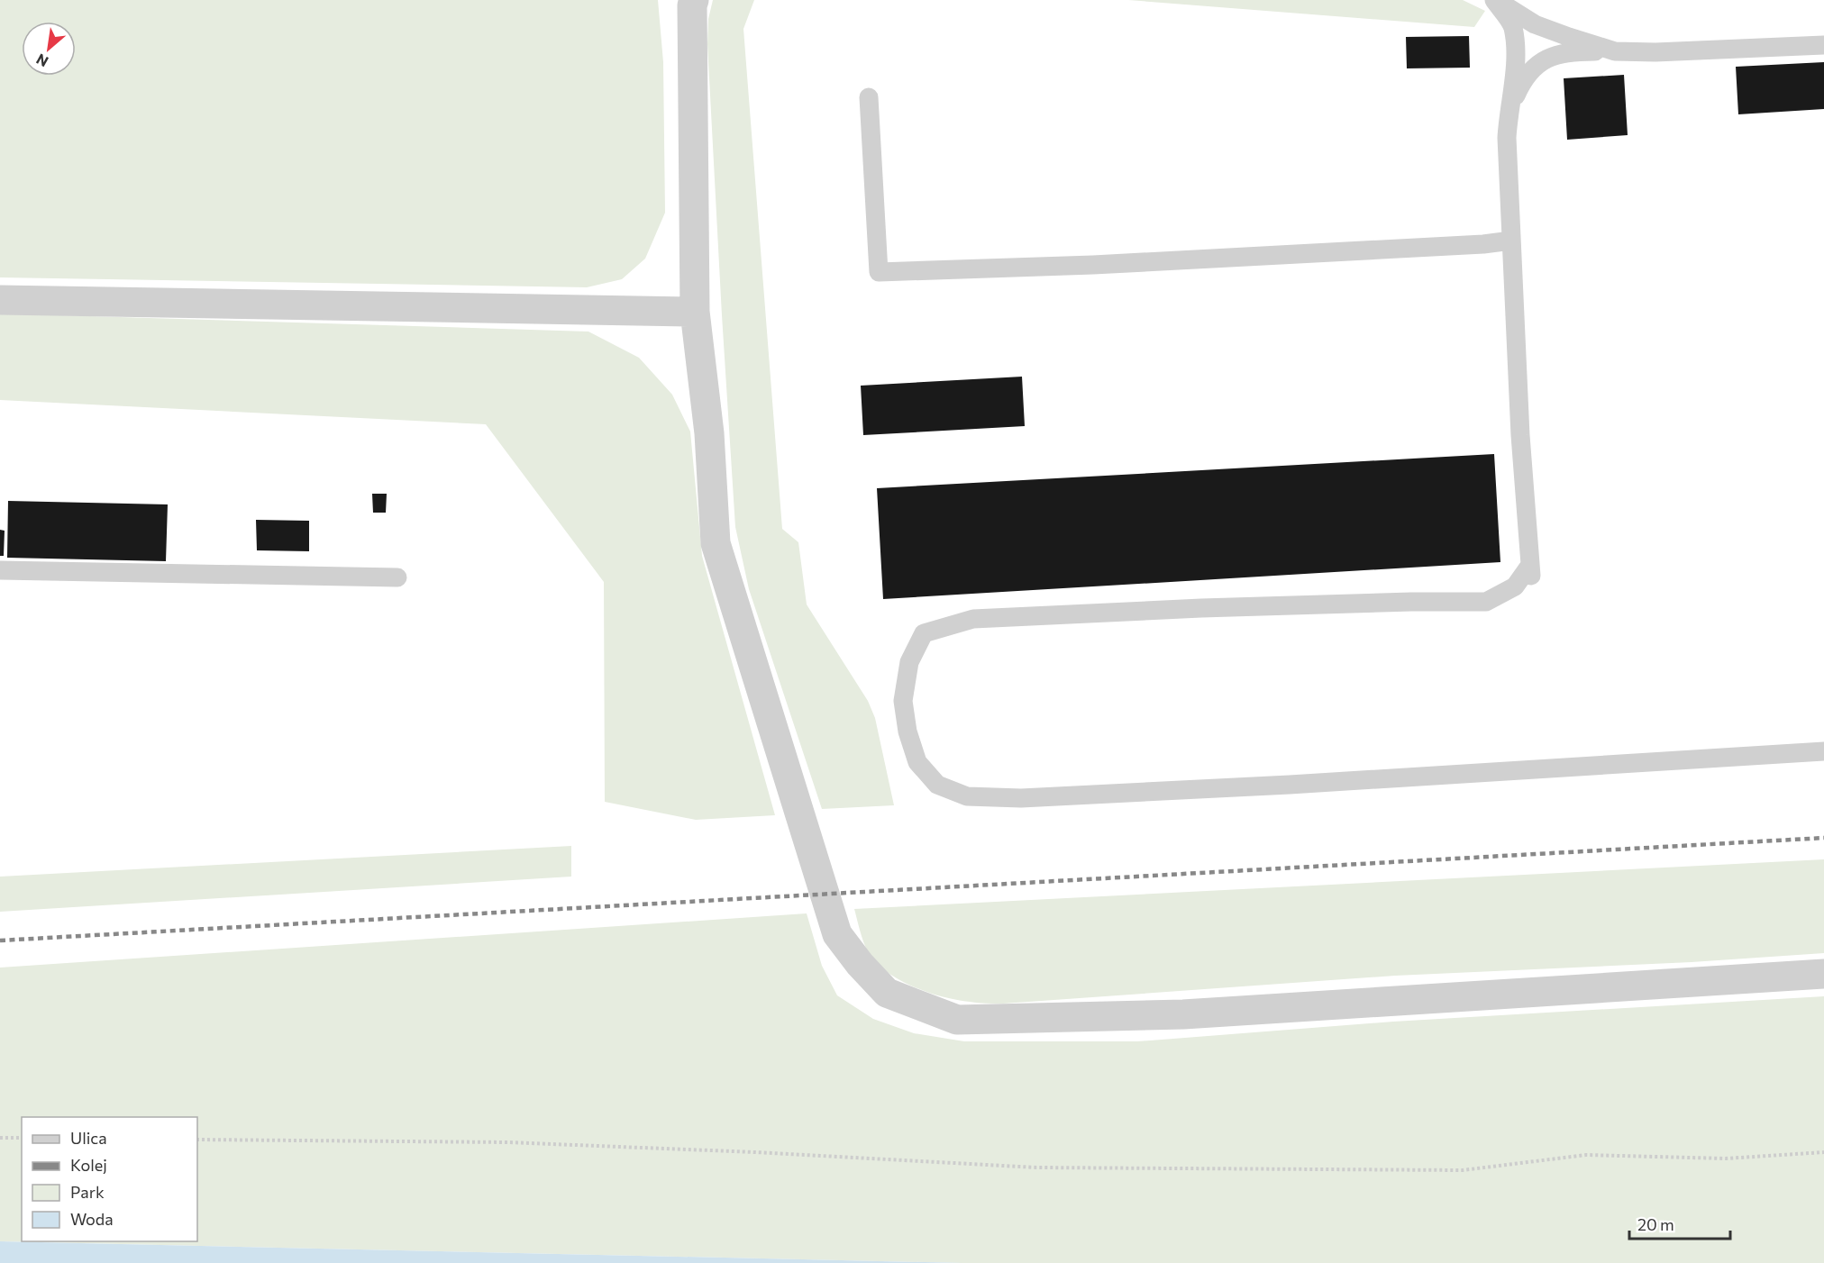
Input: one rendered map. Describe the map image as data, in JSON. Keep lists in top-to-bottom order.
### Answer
{
  "legend": [
    "Ulica",
    "Kolej",
    "Park",
    "Woda"
  ],
  "scale_bar": "20 m",
  "north": "bottom left"
}
